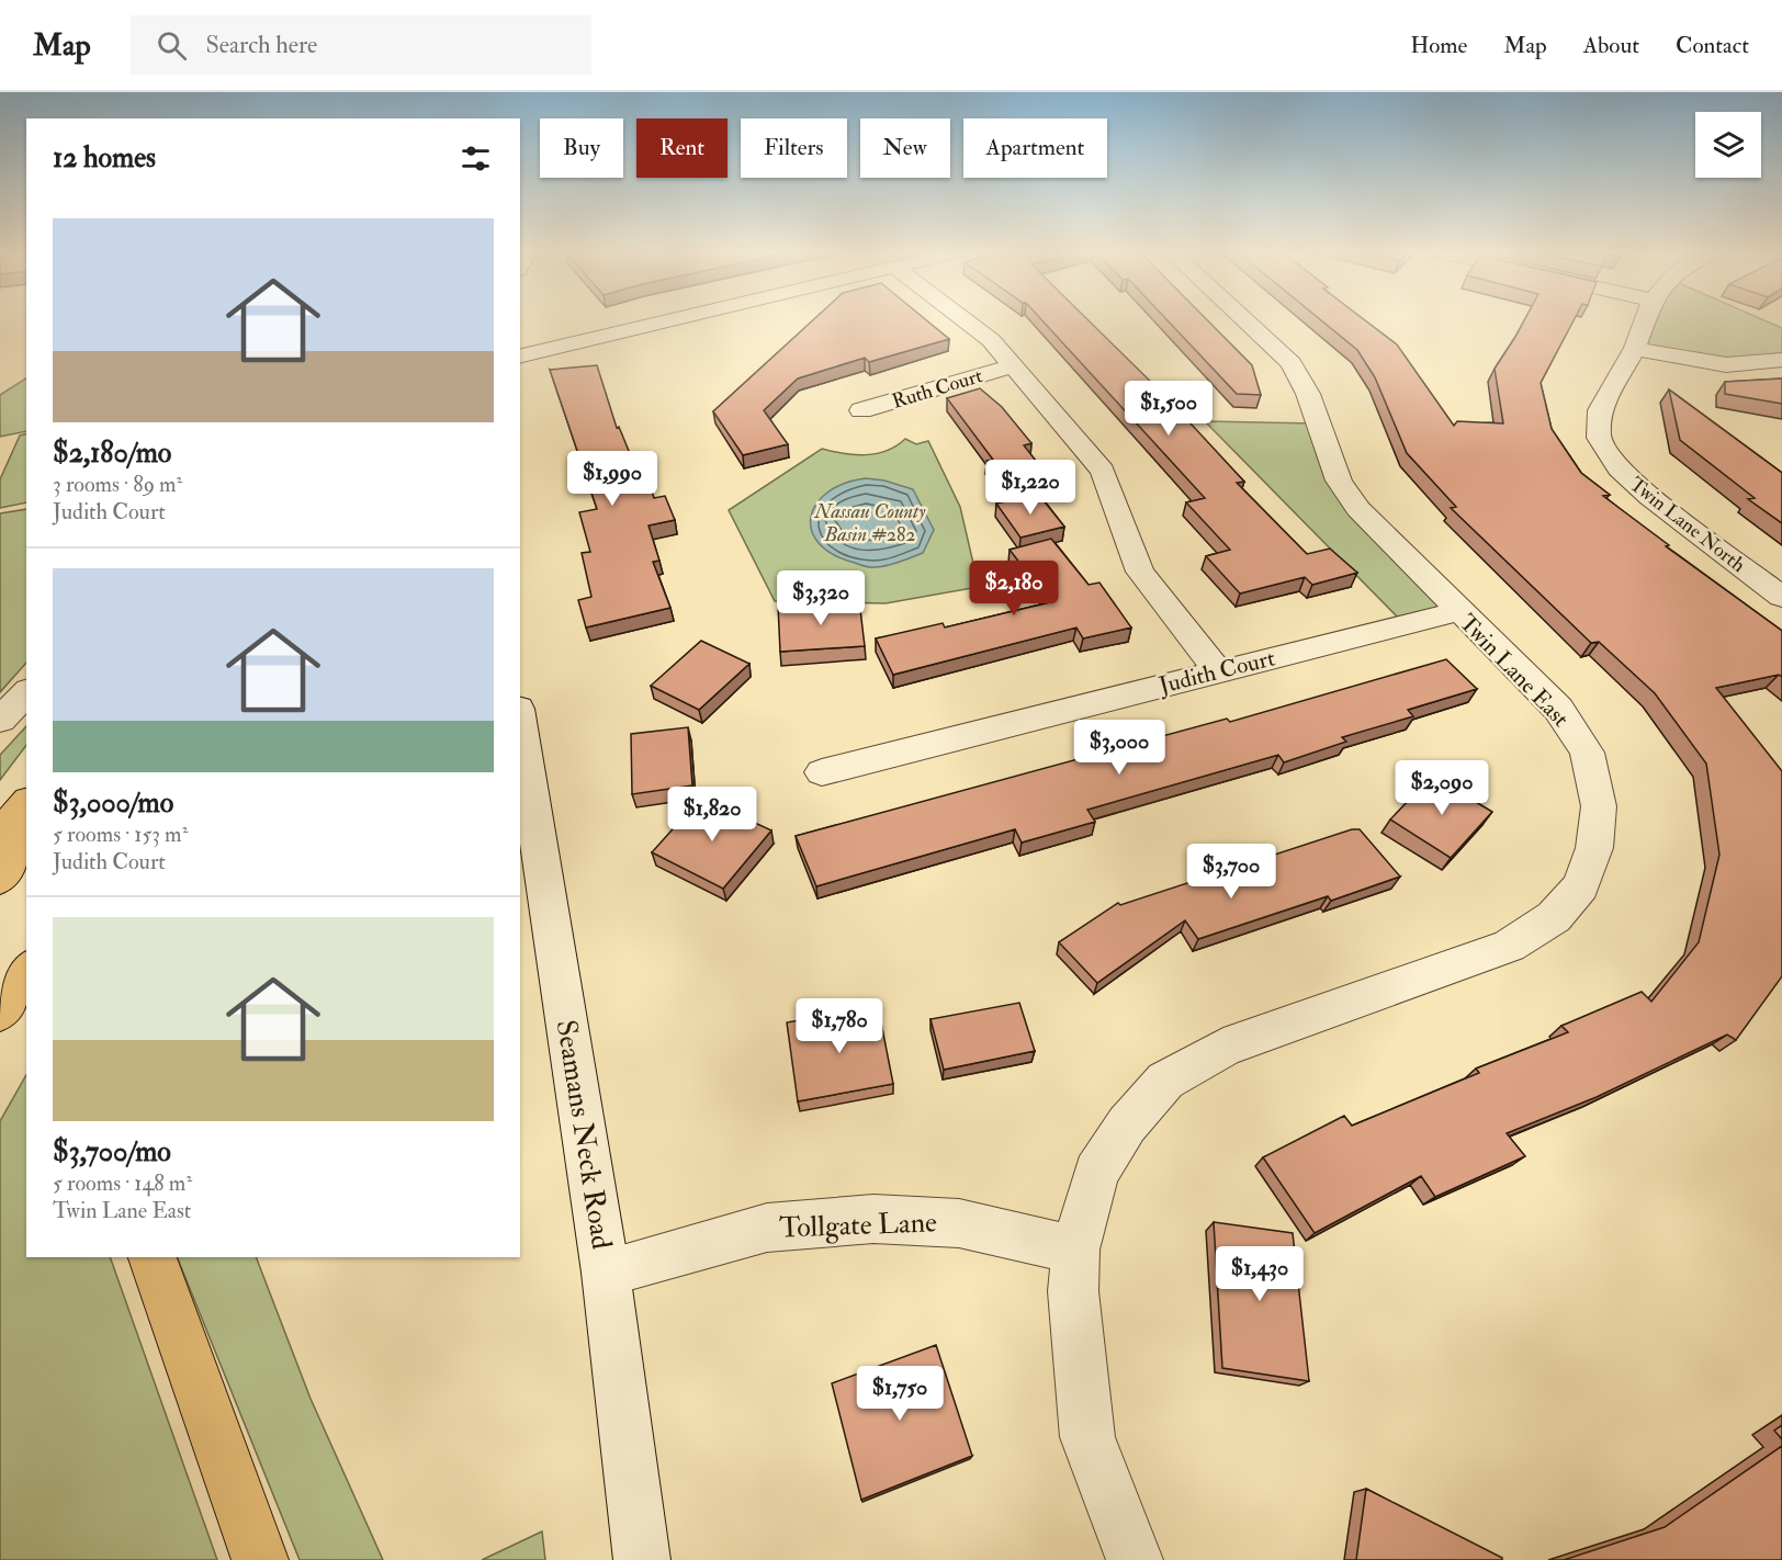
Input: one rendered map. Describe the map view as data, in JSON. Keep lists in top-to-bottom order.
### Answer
{
  "streets": {
    "street": [
      "Ruth Court",
      "Twin Lane North",
      "Twin Lane East",
      "Judith Court",
      "Seamans Neck Road",
      "Tollgate Lane"
    ]
  },
  "crossings": [
    ["Twin Lane East", "Judith Court"],
    ["Twin Lane East", "Tollgate Lane"],
    ["Seamans Neck Road", "Tollgate Lane"]
  ],
  "water": ["Nassau County Basin #282"],
  "page": {
    "header": "Map",
    "search": "Search here",
    "nav": [
      "Home",
      "Map",
      "About",
      "Contact"
    ],
    "chip": [
      "Buy",
      "Rent",
      "Filters",
      "New",
      "Apartment"
    ],
    "heading": "12 homes",
    "list": [
      {
        "name": "$2,180/mo",
        "note": "3 rooms · 89 m² · Judith Court"
      },
      {
        "name": "$3,000/mo",
        "note": "5 rooms · 153 m² · Judith Court"
      },
      {
        "name": "$3,700/mo",
        "note": "5 rooms · 148 m² · Twin Lane East"
      }
    ],
    "price": [
      "$1,500",
      "$1,990",
      "$1,220",
      "$2,180",
      "$3,320",
      "$3,000",
      "$2,090",
      "$1,820",
      "$3,700",
      "$1,780",
      "$1,430",
      "$1,750"
    ]
  }
}
